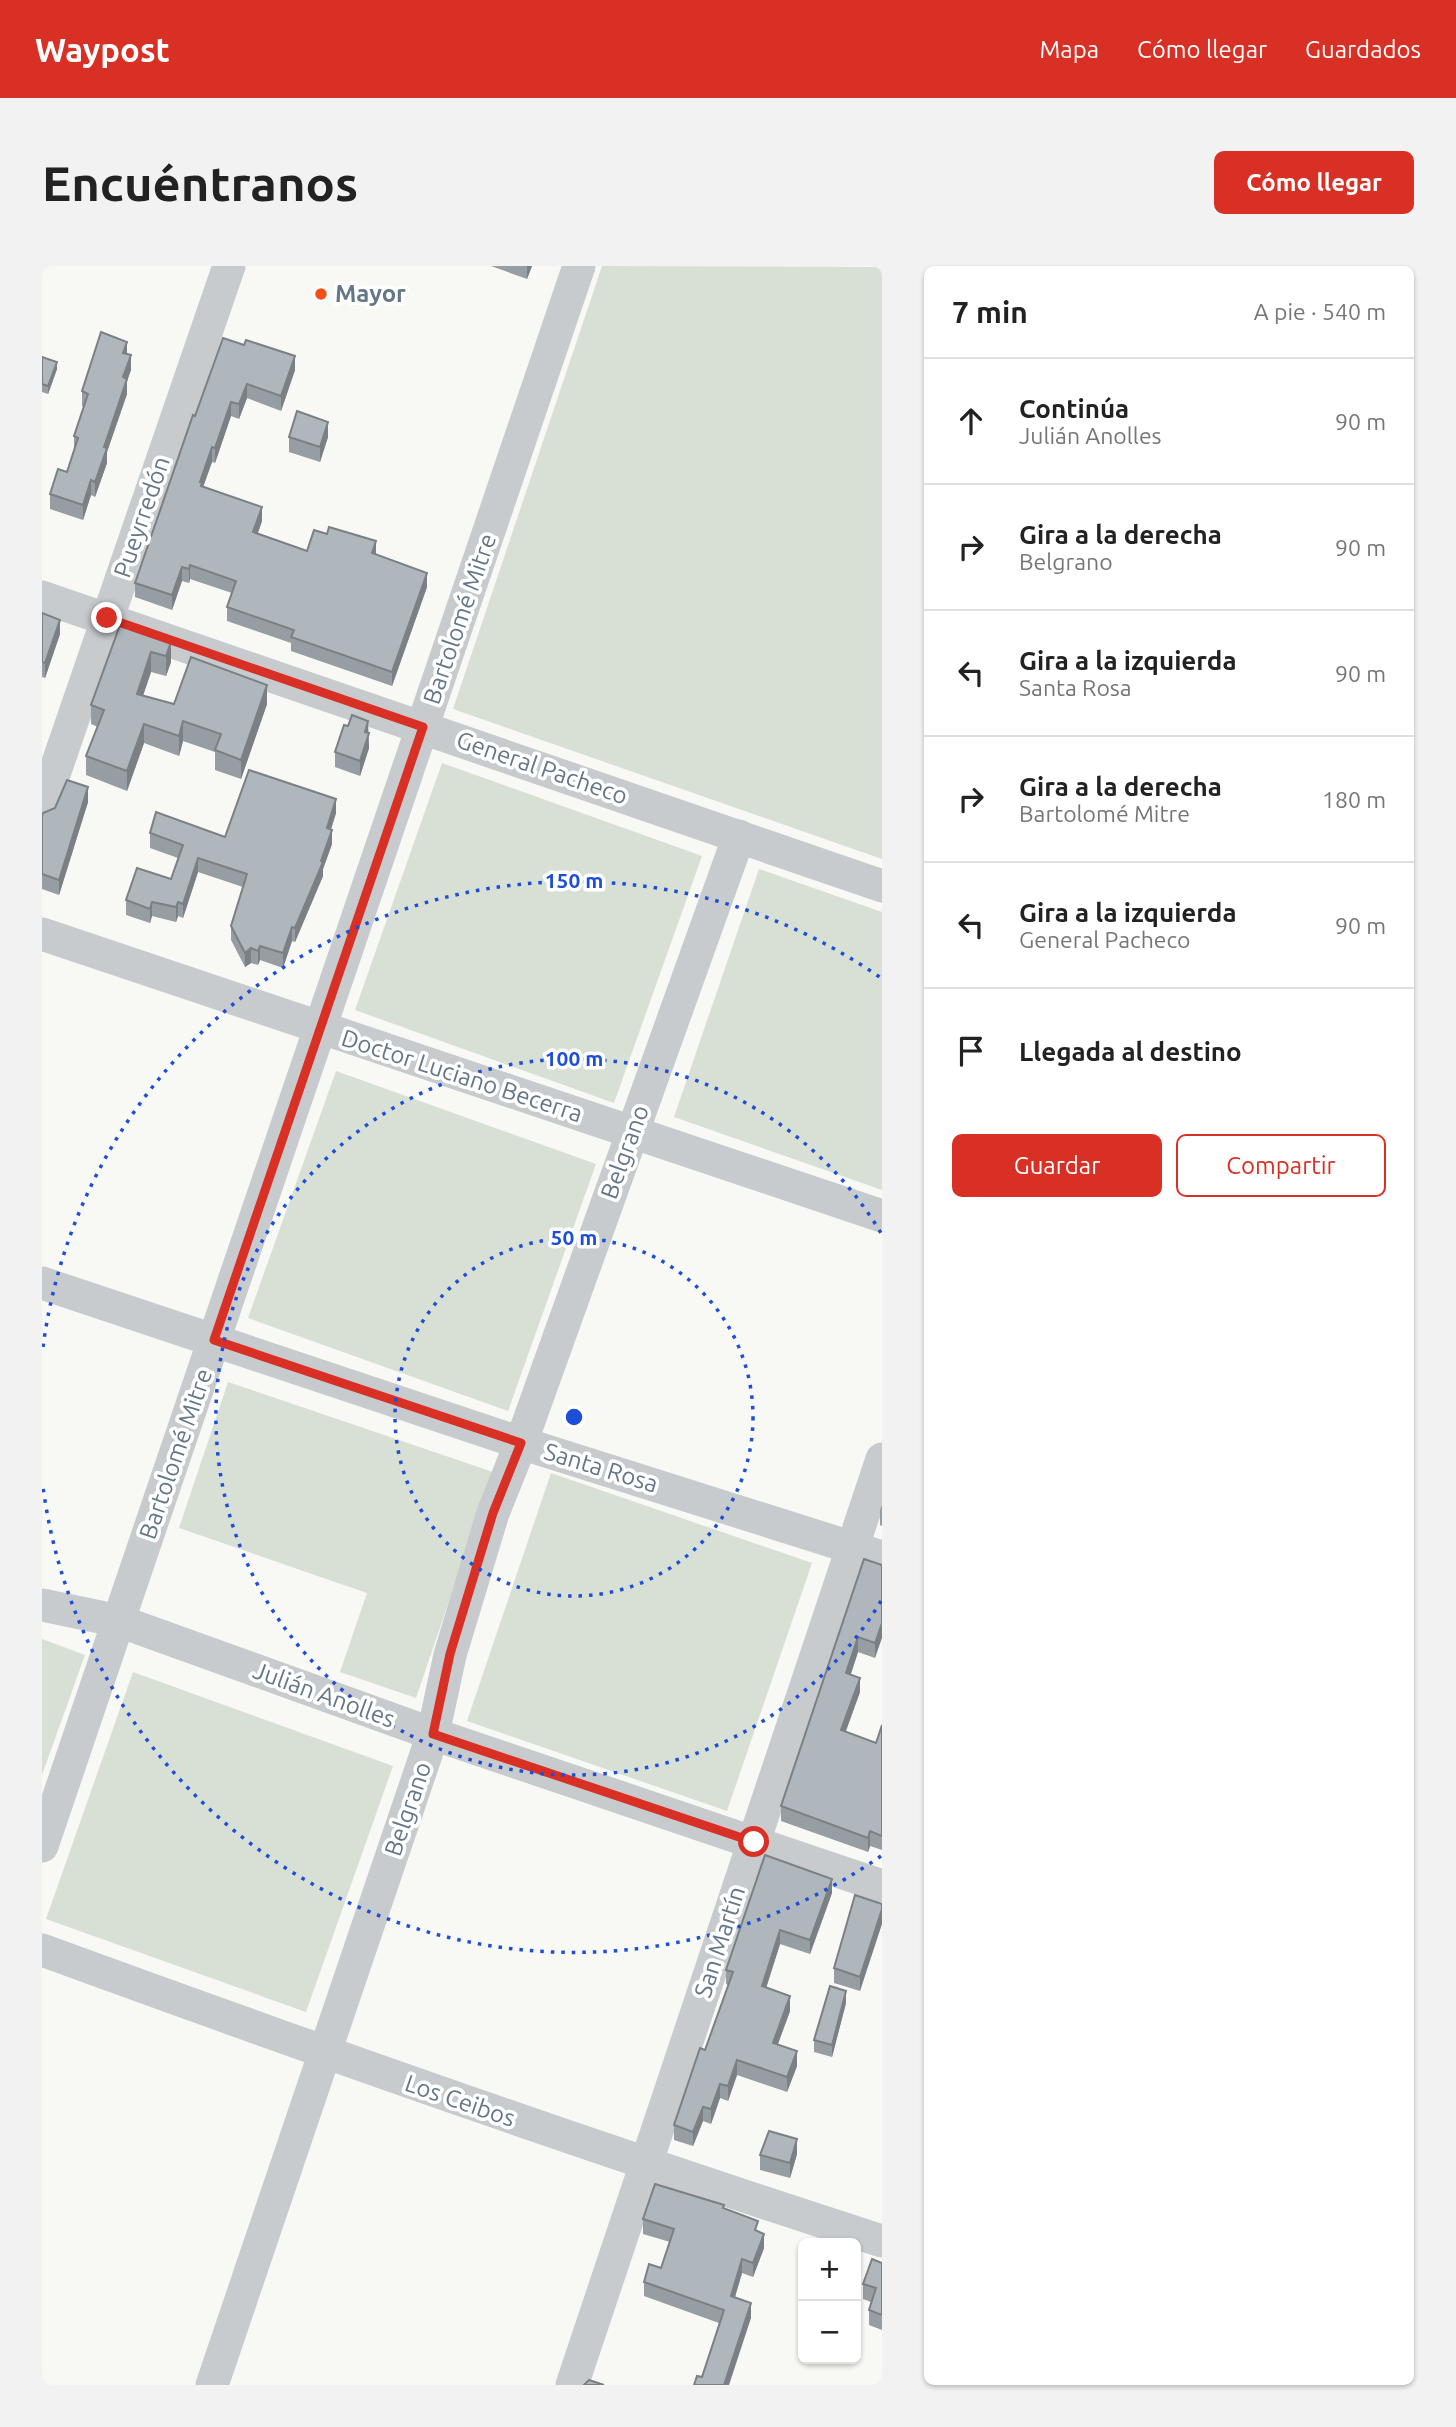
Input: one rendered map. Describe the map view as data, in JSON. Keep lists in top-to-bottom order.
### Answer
{
  "streets": {
    "street": [
      "Pueyrredón",
      "Bartolomé Mitre",
      "General Pacheco",
      "Doctor Luciano Becerra",
      "Belgrano",
      "Santa Rosa",
      "Julián Anolles",
      "San Martín",
      "Los Ceibos"
    ]
  },
  "crossings": [
    ["Pueyrredón", "General Pacheco"],
    ["Bartolomé Mitre", "General Pacheco"],
    ["Bartolomé Mitre", "Doctor Luciano Becerra"],
    ["Bartolomé Mitre", "Santa Rosa"],
    ["Bartolomé Mitre", "Julián Anolles"],
    ["General Pacheco", "Belgrano"],
    ["Doctor Luciano Becerra", "Belgrano"],
    ["Belgrano", "Santa Rosa"],
    ["Belgrano", "Julián Anolles"],
    ["Belgrano", "Los Ceibos"],
    ["Santa Rosa", "San Martín"],
    ["Julián Anolles", "San Martín"],
    ["San Martín", "Los Ceibos"]
  ],
  "places": ["Mayor"],
  "page": {
    "header": "Waypost",
    "nav": ["Mapa", "Cómo llegar", "Guardados"],
    "buttons": [
      "Cómo llegar",
      ["Guardar", "Compartir"]
    ],
    "title": "Encuéntranos",
    "heading": ["7 min", "A pie · 540 m"],
    "list": [
      ["Continúa", "Julián Anolles", "90 m"],
      ["Gira a la derecha", "Belgrano", "90 m"],
      ["Gira a la izquierda", "Santa Rosa", "90 m"],
      ["Gira a la derecha", "Bartolomé Mitre", "180 m"],
      ["Gira a la izquierda", "General Pacheco", "90 m"],
      "Llegada al destino"
    ],
    "map_buttons": ["+", "−"]
  },
  "rings": ["150 m", "100 m", "50 m"]
}
